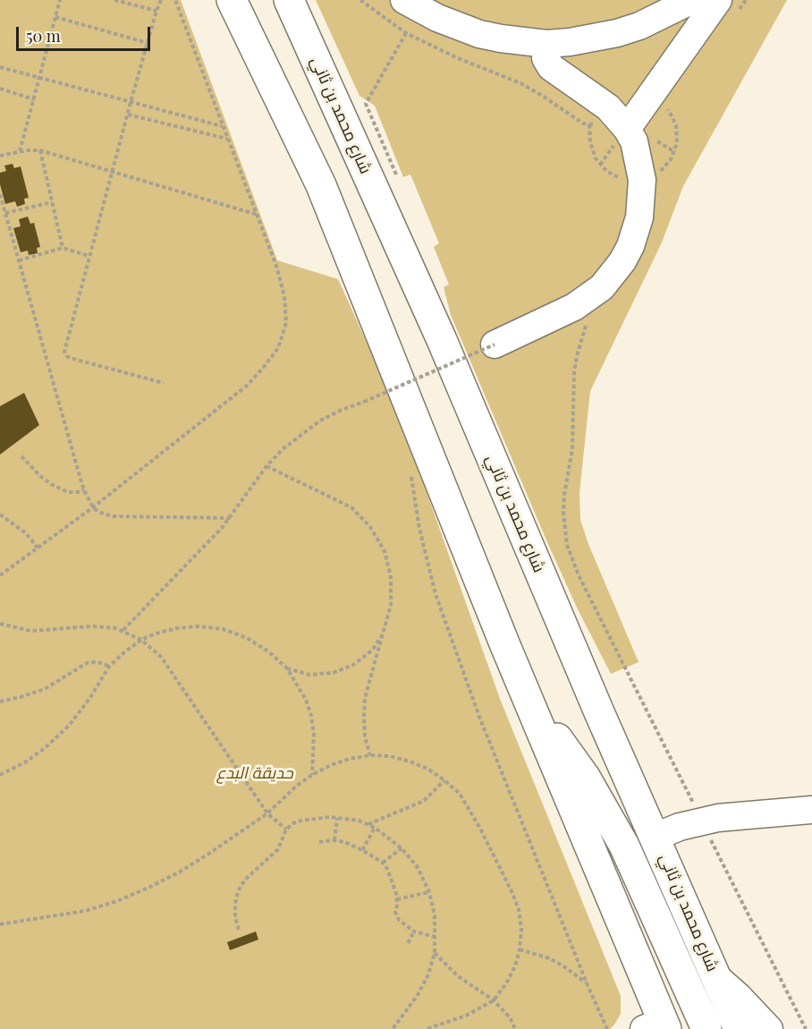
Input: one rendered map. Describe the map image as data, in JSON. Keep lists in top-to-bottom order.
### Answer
{
  "streets": {
    "main road": ["شارع محمد بن ثاني"]
  },
  "parks": ["حديقة البدع"],
  "scale_bar": "50 m"
}
